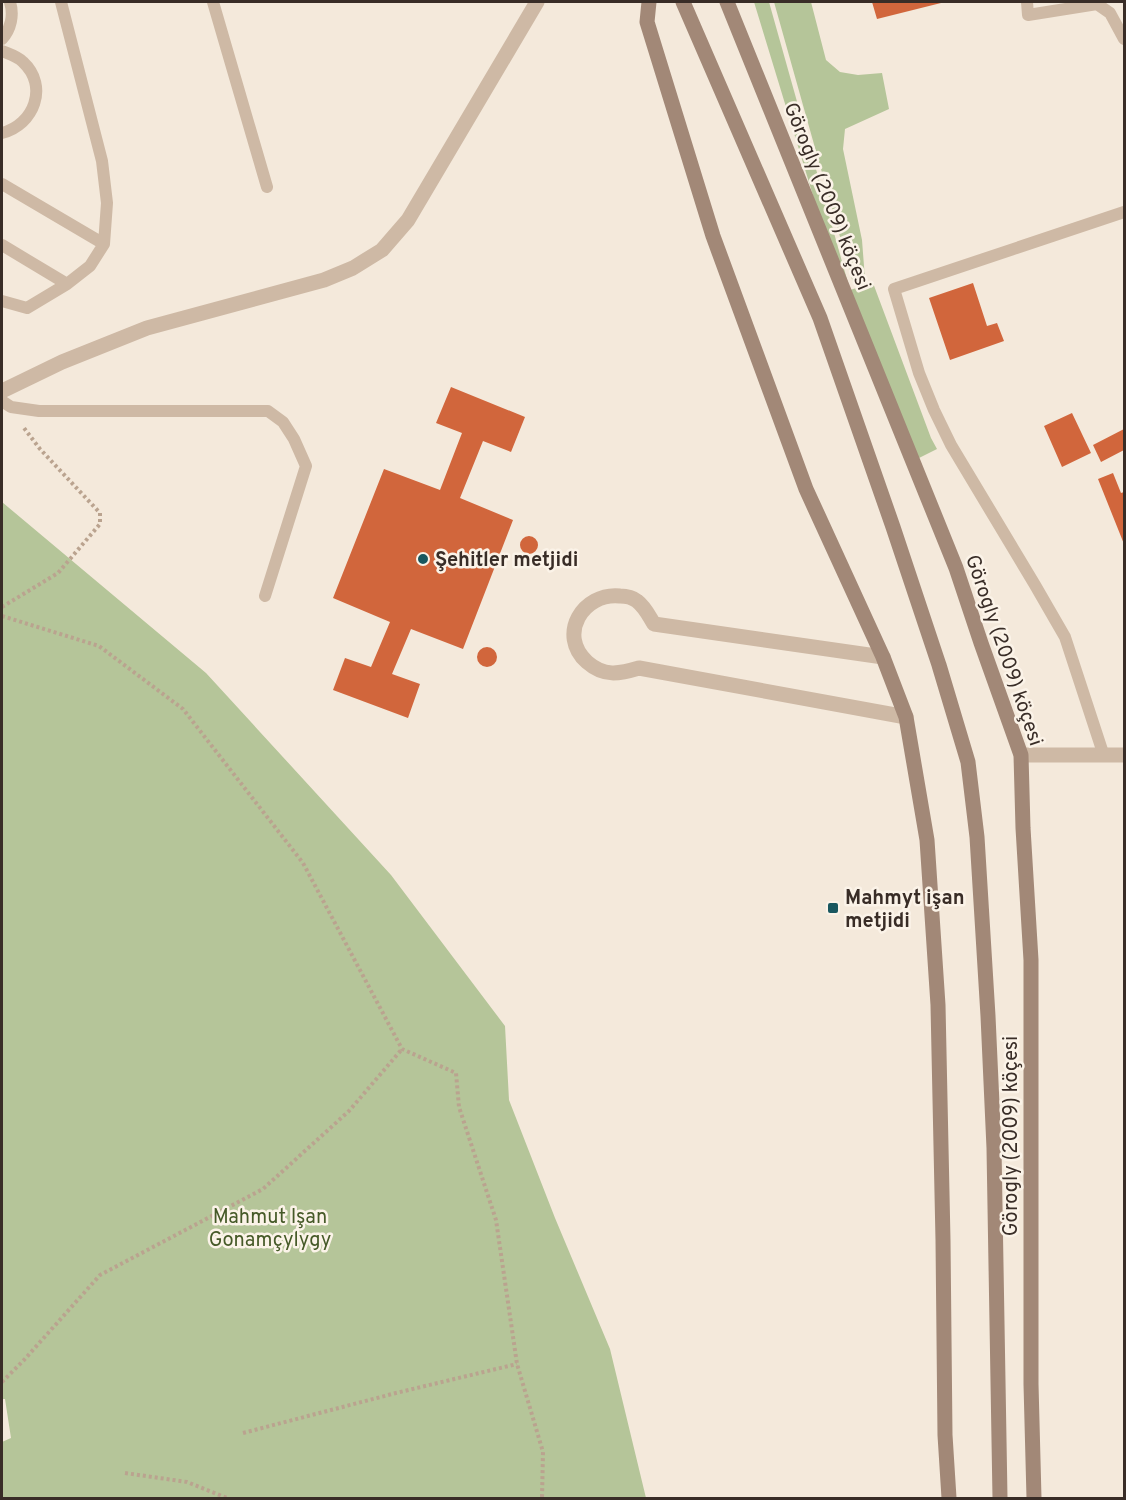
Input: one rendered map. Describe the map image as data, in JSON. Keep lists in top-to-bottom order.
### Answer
{
  "streets": {
    "main road": ["Görogly (2009) köçesi"]
  },
  "parks": ["Mahmut Işan Gonamçylygy"],
  "places": {
    "other": ["Şehitler metjidi"],
    "transit": ["Mahmyt işan metjidi"]
  }
}
